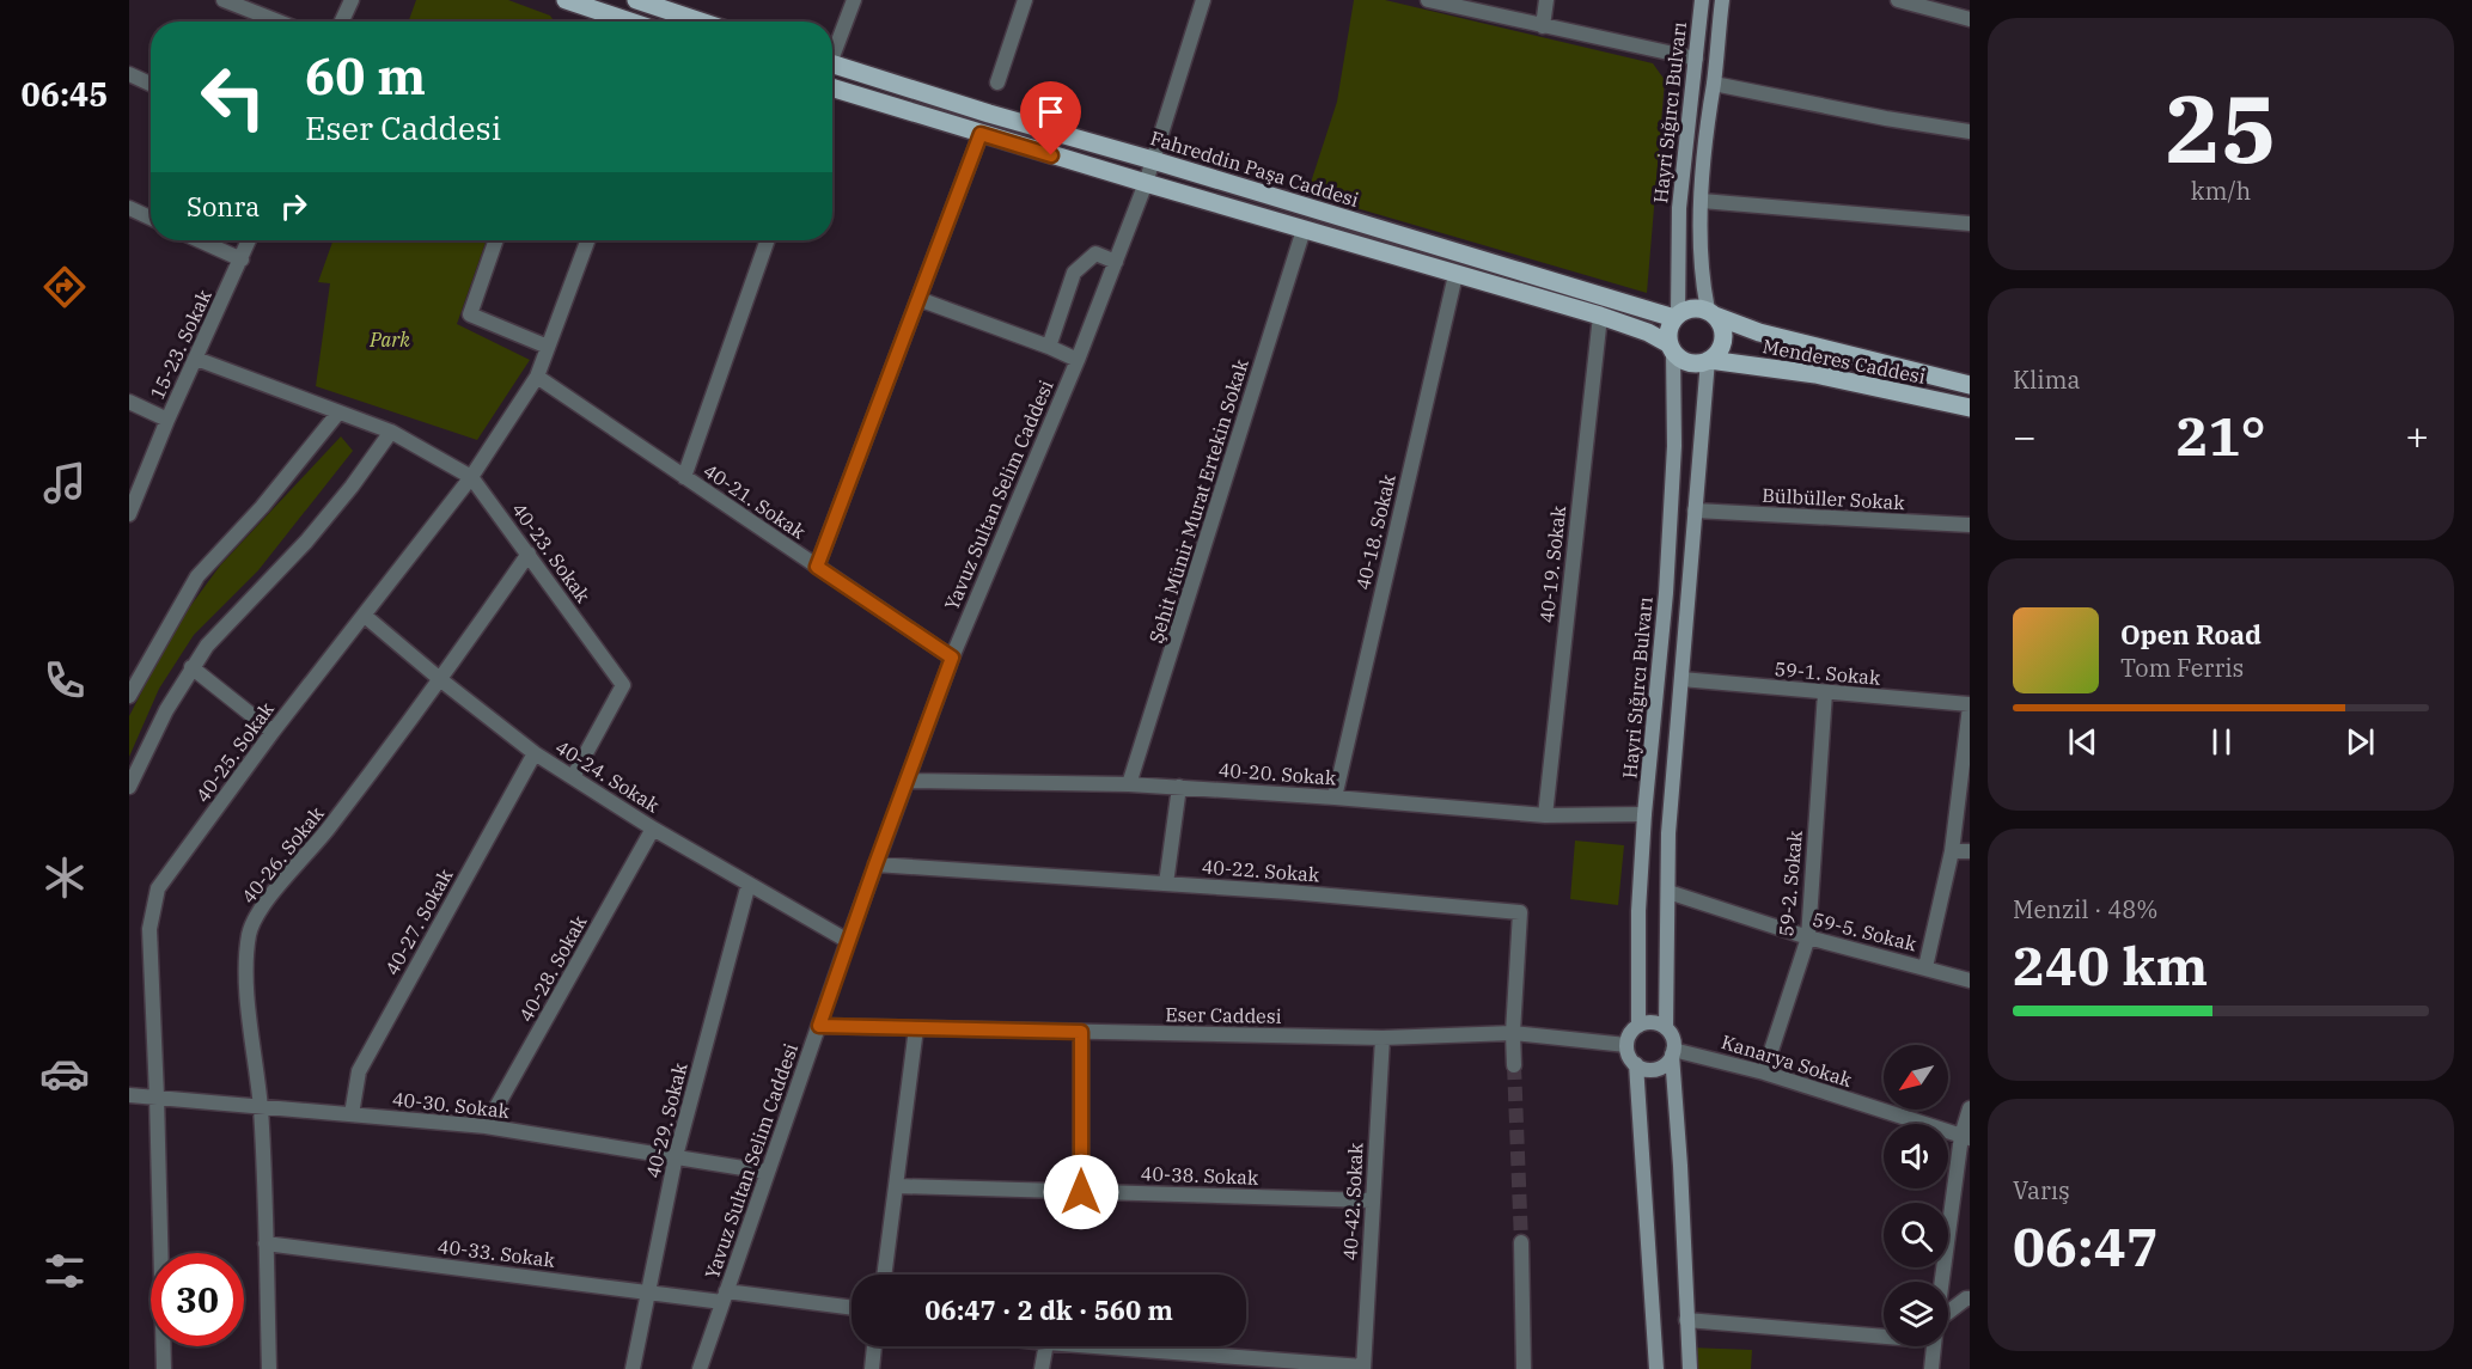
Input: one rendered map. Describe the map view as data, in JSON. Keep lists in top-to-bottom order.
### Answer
{
  "streets": {
    "main road": ["Fahreddin Paşa Caddesi", "Menderes Caddesi"],
    "street": [
      "Hayri Sığırcı Bulvarı",
      "15-23. Sokak",
      "Yavuz Sultan Selim Caddesi",
      "Bülbüller Sokak",
      "40-21. Sokak",
      "Şehit Münir Murat Ertekin Sokak",
      "40-18. Sokak",
      "40-23. Sokak",
      "40-19. Sokak",
      "59-1. Sokak",
      "40-25. Sokak",
      "40-20. Sokak",
      "40-24. Sokak",
      "40-26. Sokak",
      "40-22. Sokak",
      "59-2. Sokak",
      "40-27. Sokak",
      "59-5. Sokak",
      "40-28. Sokak",
      "Eser Caddesi",
      "Kanarya Sokak",
      "40-30. Sokak",
      "40-29. Sokak",
      "40-38. Sokak",
      "40-42. Sokak",
      "40-33. Sokak"
    ]
  },
  "crossings": [
    ["Hayri Sığırcı Bulvarı", "Fahreddin Paşa Caddesi"],
    ["Hayri Sığırcı Bulvarı", "Menderes Caddesi"],
    ["Hayri Sığırcı Bulvarı", "40-20. Sokak"],
    ["Hayri Sığırcı Bulvarı", "Eser Caddesi"],
    ["Hayri Sığırcı Bulvarı", "Kanarya Sokak"],
    ["Fahreddin Paşa Caddesi", "Menderes Caddesi"],
    ["Fahreddin Paşa Caddesi", "Yavuz Sultan Selim Caddesi"],
    ["15-23. Sokak", "40-23. Sokak"],
    ["Yavuz Sultan Selim Caddesi", "40-21. Sokak"],
    ["Yavuz Sultan Selim Caddesi", "40-20. Sokak"],
    ["Yavuz Sultan Selim Caddesi", "40-24. Sokak"],
    ["Yavuz Sultan Selim Caddesi", "40-22. Sokak"],
    ["Yavuz Sultan Selim Caddesi", "Eser Caddesi"],
    ["Yavuz Sultan Selim Caddesi", "40-30. Sokak"],
    ["Yavuz Sultan Selim Caddesi", "40-33. Sokak"],
    ["40-21. Sokak", "40-25. Sokak"],
    ["Şehit Münir Murat Ertekin Sokak", "40-20. Sokak"],
    ["40-18. Sokak", "40-20. Sokak"],
    ["40-23. Sokak", "40-25. Sokak"],
    ["40-23. Sokak", "40-24. Sokak"],
    ["40-23. Sokak", "40-26. Sokak"],
    ["40-19. Sokak", "40-20. Sokak"],
    ["59-1. Sokak", "59-2. Sokak"],
    ["40-25. Sokak", "40-24. Sokak"],
    ["40-25. Sokak", "40-30. Sokak"],
    ["40-24. Sokak", "40-26. Sokak"],
    ["40-24. Sokak", "40-27. Sokak"],
    ["40-24. Sokak", "40-28. Sokak"],
    ["40-24. Sokak", "40-29. Sokak"],
    ["40-26. Sokak", "40-30. Sokak"],
    ["40-26. Sokak", "40-33. Sokak"],
    ["40-22. Sokak", "Eser Caddesi"],
    ["59-2. Sokak", "59-5. Sokak"],
    ["59-2. Sokak", "Kanarya Sokak"],
    ["40-27. Sokak", "40-30. Sokak"],
    ["40-28. Sokak", "40-30. Sokak"],
    ["Eser Caddesi", "Kanarya Sokak"],
    ["Eser Caddesi", "40-42. Sokak"],
    ["40-30. Sokak", "40-29. Sokak"],
    ["40-29. Sokak", "40-33. Sokak"],
    ["40-38. Sokak", "40-42. Sokak"]
  ],
  "parks": ["Park"],
  "north": "bottom left",
  "page": {
    "tabs": "06:45",
    "tile": [
      ["25", "km/h"],
      "Klima",
      ["Menzil · 48%", "240 km"],
      ["Varış", "06:47"]
    ],
    "turn": ["60 m", "Eser Caddesi"],
    "then": "Sonra",
    "heat": ["−", "21°", "+"],
    "song": ["Open Road", "Tom Ferris"],
    "limit": "30",
    "trip": "06:47 · 2 dk · 560 m"
  }
}
